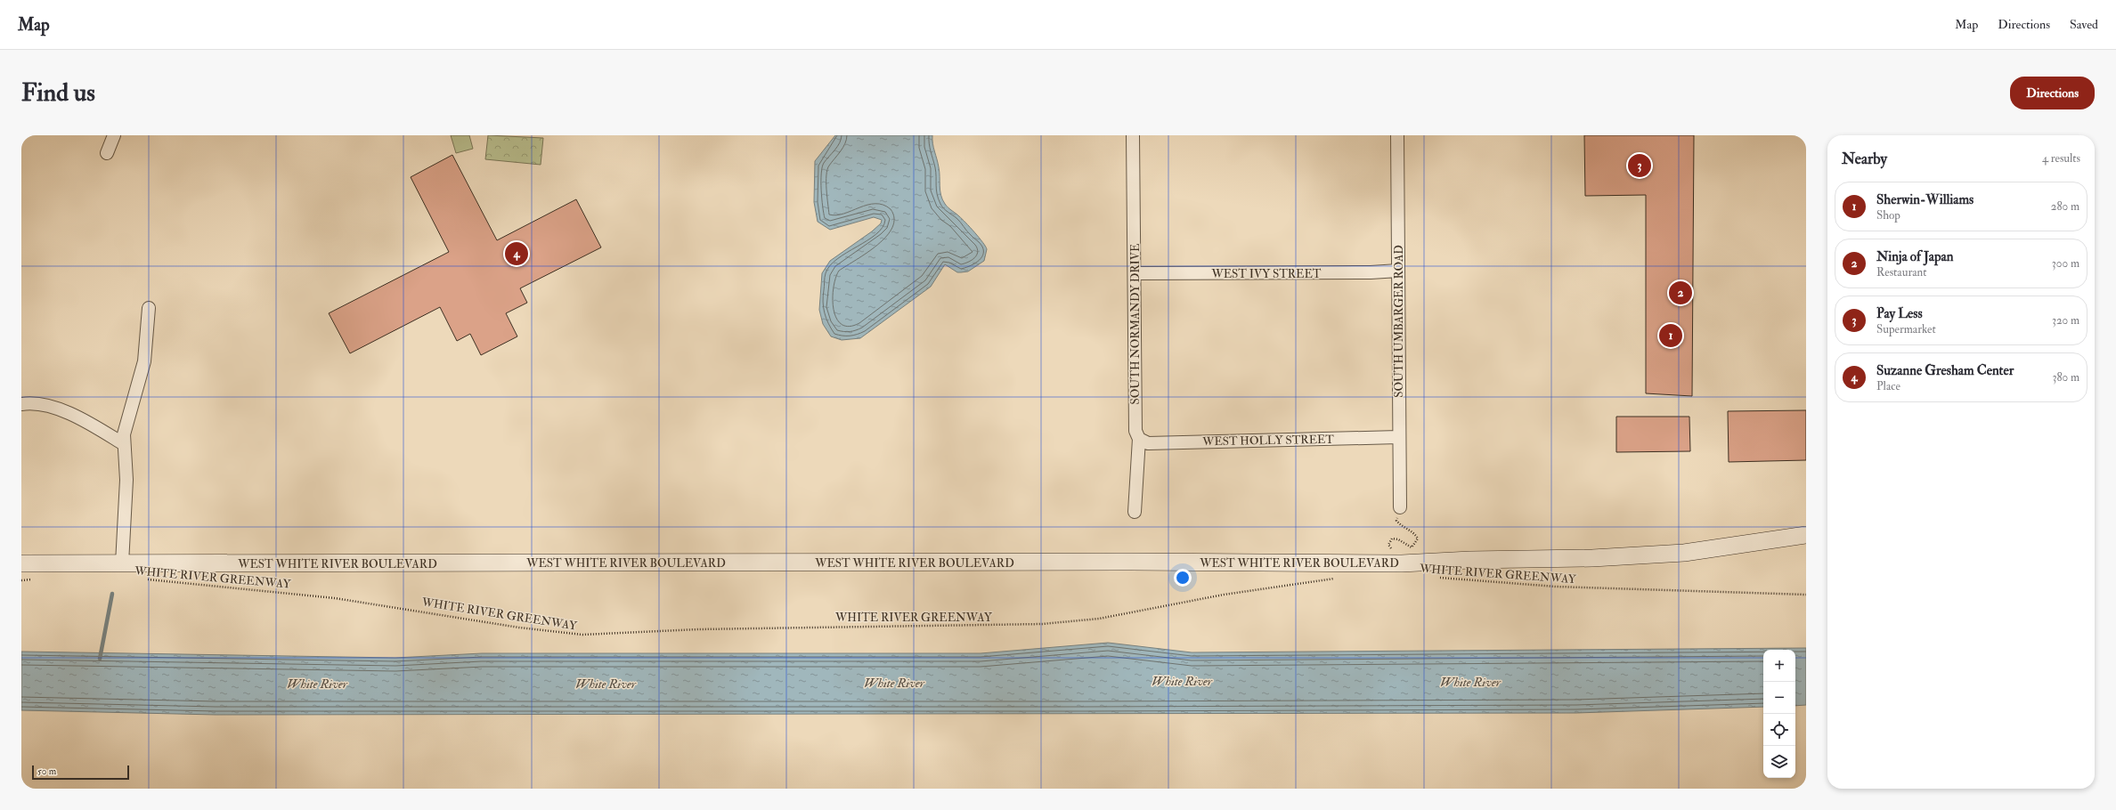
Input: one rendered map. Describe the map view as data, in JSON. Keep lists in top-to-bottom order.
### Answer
{
  "streets": {
    "street": [
      "WEST IVY STREET",
      "SOUTH UMBARGER ROAD",
      "SOUTH NORMANDY DRIVE",
      "WEST HOLLY STREET",
      "WEST WHITE RIVER BOULEVARD"
    ],
    "path": ["WHITE RIVER GREENWAY"]
  },
  "crossings": [
    ["WEST IVY STREET", "SOUTH UMBARGER ROAD"],
    ["WEST IVY STREET", "SOUTH NORMANDY DRIVE"],
    ["SOUTH UMBARGER ROAD", "WEST HOLLY STREET"],
    ["SOUTH NORMANDY DRIVE", "WEST HOLLY STREET"]
  ],
  "water": ["White River"],
  "scale_bar": "50 m",
  "page": {
    "header": "Map",
    "nav": ["Map", "Directions", "Saved"],
    "buttons": "Directions",
    "title": "Find us",
    "heading": ["Nearby", "4 results"],
    "pins": [
      "3",
      "4",
      "2",
      "1"
    ],
    "list": [
      {
        "mark": "1",
        "name": "Sherwin-Williams",
        "note": "Shop",
        "value": "280 m"
      },
      {
        "mark": "2",
        "name": "Ninja of Japan",
        "note": "Restaurant",
        "value": "300 m"
      },
      {
        "mark": "3",
        "name": "Pay Less",
        "note": "Supermarket",
        "value": "320 m"
      },
      {
        "mark": "4",
        "name": "Suzanne Gresham Center",
        "note": "Place",
        "value": "380 m"
      }
    ],
    "map_buttons": ["+", "−"],
    "scale": "50 m"
  }
}
